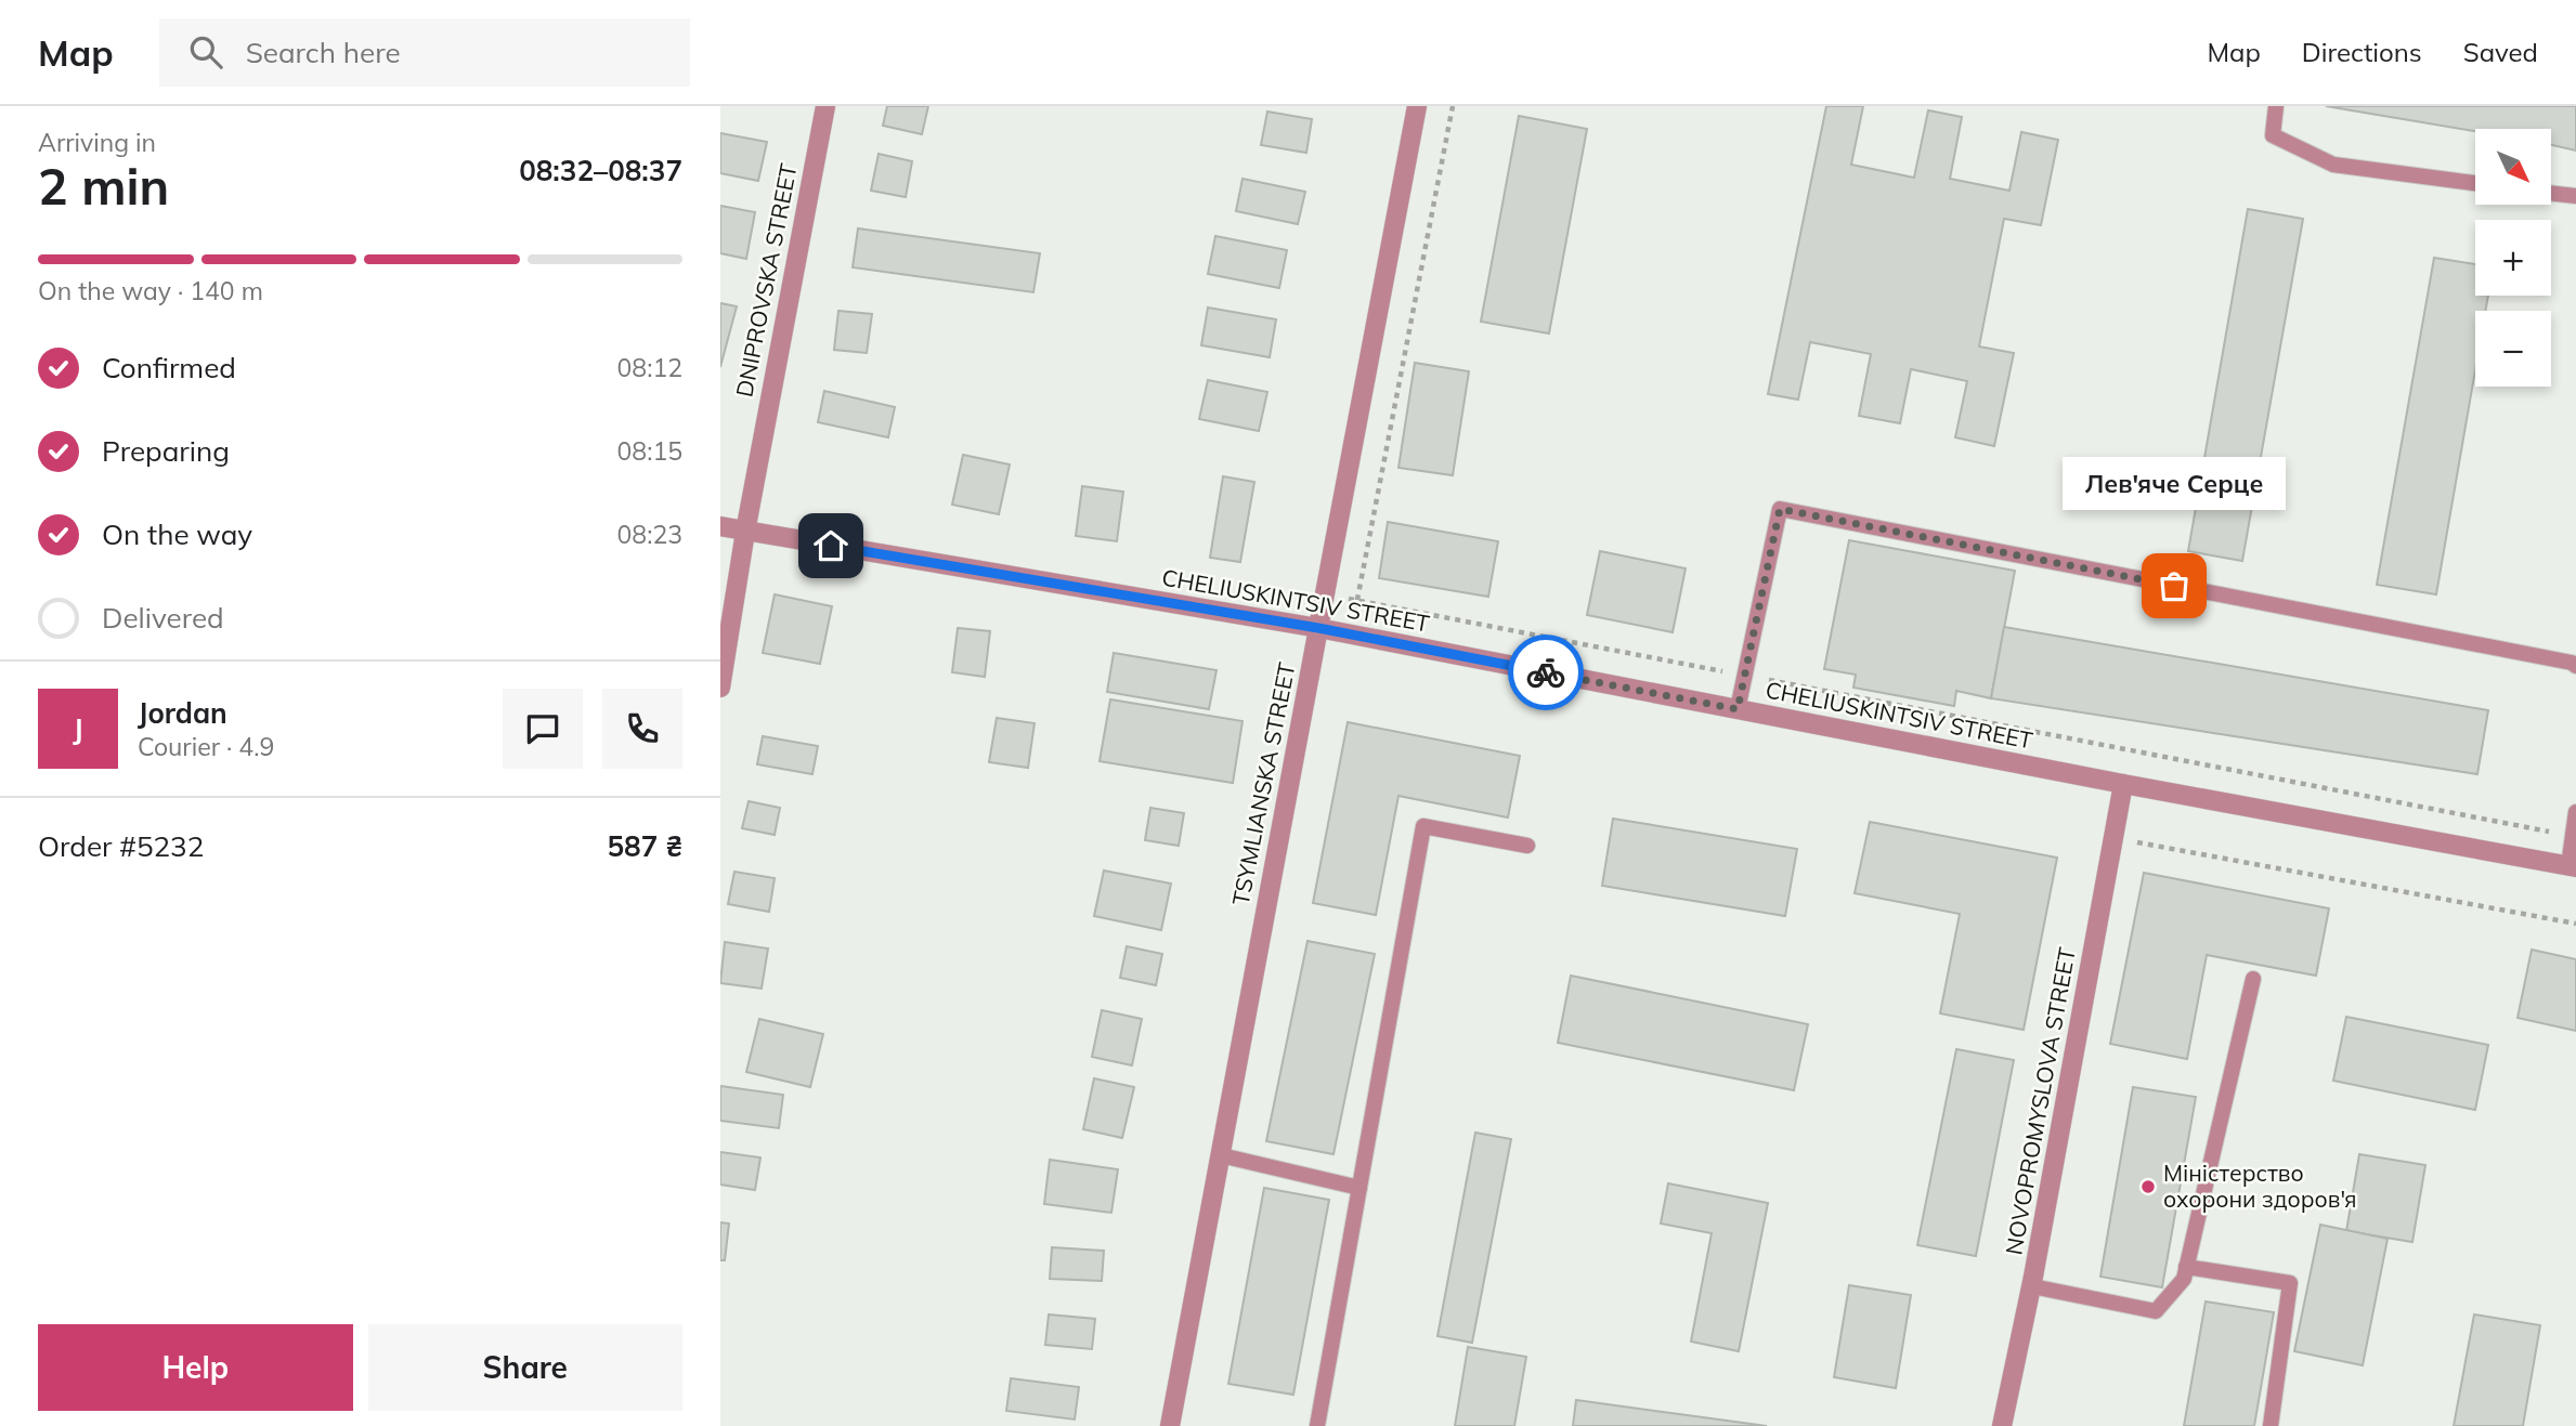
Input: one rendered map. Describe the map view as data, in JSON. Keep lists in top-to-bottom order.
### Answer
{
  "streets": {
    "street": [
      "DNIPROVSKA STREET",
      "CHELIUSKINTSIV STREET",
      "TSYMLIANSKA STREET",
      "NOVOPROMYSLOVA STREET"
    ]
  },
  "crossings": [
    ["DNIPROVSKA STREET", "CHELIUSKINTSIV STREET"],
    ["CHELIUSKINTSIV STREET", "TSYMLIANSKA STREET"],
    ["CHELIUSKINTSIV STREET", "NOVOPROMYSLOVA STREET"]
  ],
  "places": ["Лев'яче Серце", "Міністерство охорони здоров'я"],
  "north": "bottom right",
  "page": {
    "header": "Map",
    "search": "Search here",
    "nav": ["Map", "Directions", "Saved"],
    "heading": ["2 min", "Arriving in", "08:32–08:37"],
    "panel": [
      "Jordan",
      "Courier · 4.9",
      "Order #5232",
      "587 ₴"
    ],
    "map_buttons": ["+", "−"],
    "bar": "On the way · 140 m",
    "list": [
      ["Confirmed", "08:12"],
      ["Preparing", "08:15"],
      ["On the way", "08:23"],
      "Delivered"
    ],
    "bubble": "Лев'яче Серце",
    "round": "J",
    "buttons": ["Help", "Share"]
  }
}
